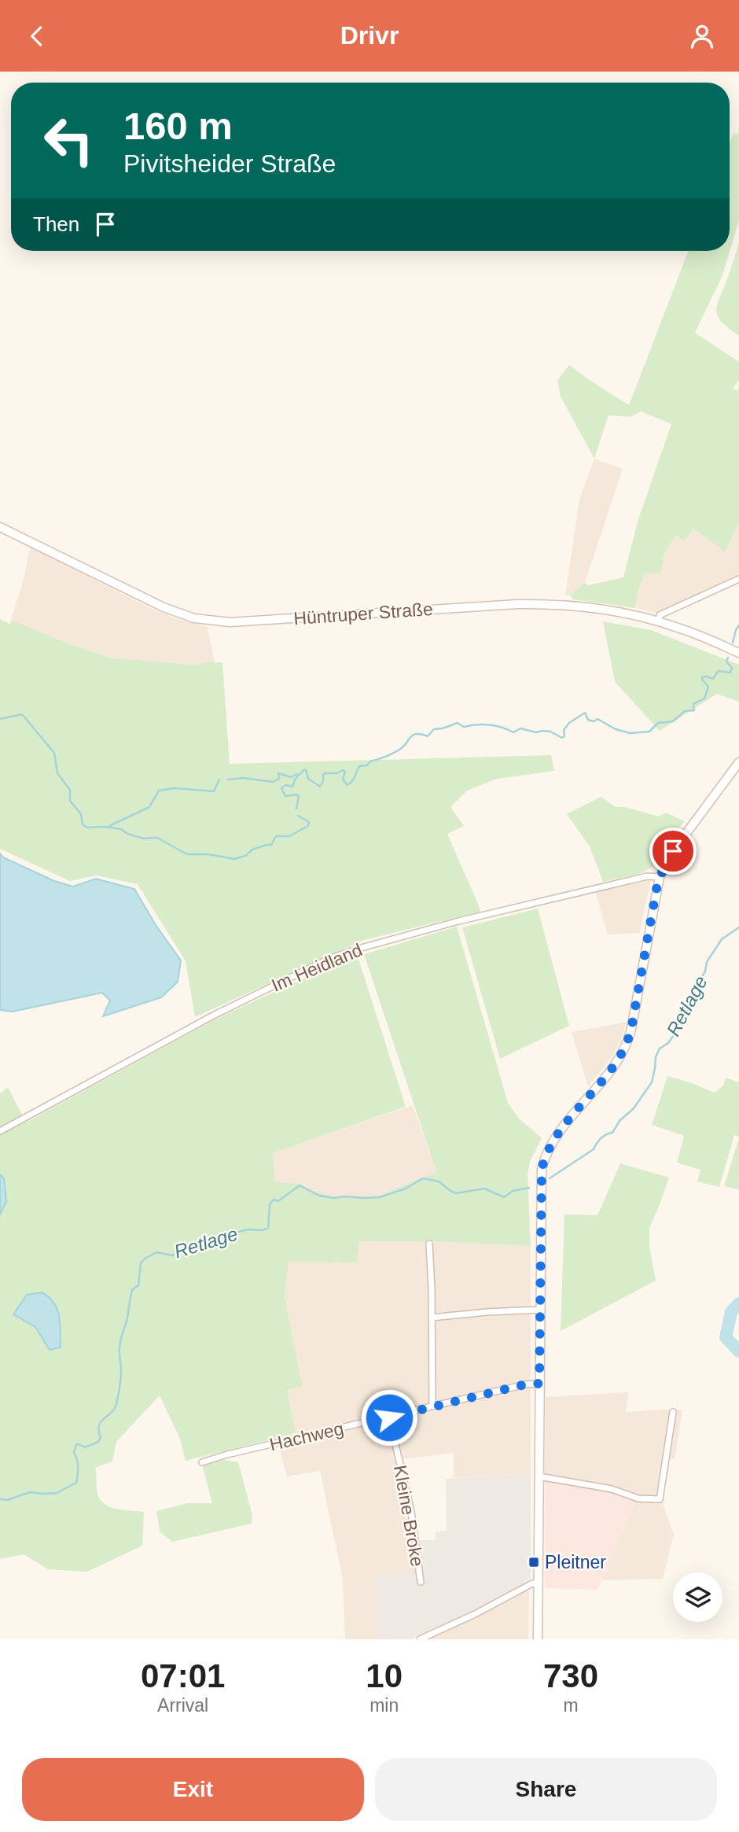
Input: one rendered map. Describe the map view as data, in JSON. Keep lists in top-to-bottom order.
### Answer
{
  "streets": {
    "main road": ["Hüntruper Straße"],
    "street": ["Im Heidland", "Hachweg", "Kleine Broke"]
  },
  "crossings": [
    ["Hachweg", "Kleine Broke"]
  ],
  "water": ["Retlage"],
  "places": {
    "transit": ["Pleitner"]
  },
  "page": {
    "header": "Drivr",
    "turn": ["160 m", "Pivitsheider Straße"],
    "then": "Then",
    "eta": [
      "07:01",
      "Arrival",
      "10",
      "min",
      "730",
      "m"
    ],
    "buttons": ["Exit", "Share"]
  }
}
